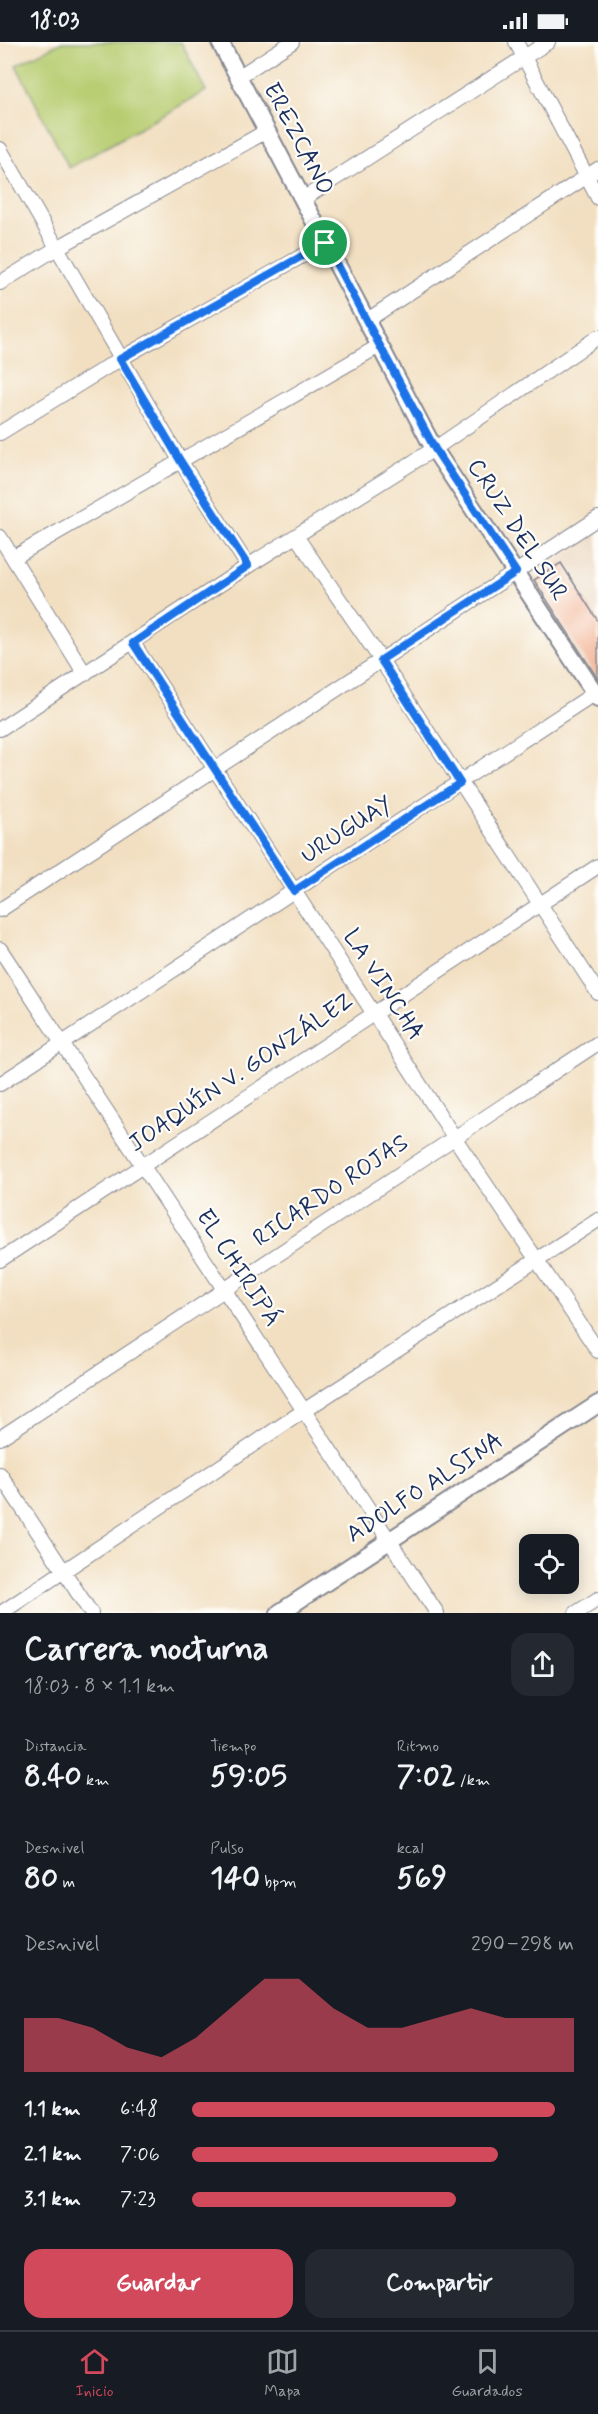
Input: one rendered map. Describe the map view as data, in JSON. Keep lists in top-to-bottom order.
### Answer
{
  "streets": {
    "street": [
      "EREZCANO",
      "CRUZ DEL SUR",
      "URUGUAY",
      "LA VINCHA",
      "JOAQUÍN V. GONZÁLEZ",
      "RICARDO ROJAS",
      "EL CHIRIPÁ",
      "ADOLFO ALSINA"
    ]
  },
  "crossings": [
    ["EREZCANO", "CRUZ DEL SUR"],
    ["CRUZ DEL SUR", "URUGUAY"],
    ["URUGUAY", "LA VINCHA"],
    ["URUGUAY", "EL CHIRIPÁ"],
    ["LA VINCHA", "JOAQUÍN V. GONZÁLEZ"],
    ["LA VINCHA", "RICARDO ROJAS"],
    ["JOAQUÍN V. GONZÁLEZ", "EL CHIRIPÁ"],
    ["RICARDO ROJAS", "EL CHIRIPÁ"],
    ["EL CHIRIPÁ", "ADOLFO ALSINA"]
  ],
  "page": {
    "status": "18:03",
    "heading": ["Carrera nocturna", "18:03 · 8 × 1.1 km"],
    "stats": [
      ["Distancia", "8.40 km"],
      ["Tiempo", "59:05"],
      ["Ritmo", "7:02 /km"],
      ["Desnivel", "80 m"],
      ["Pulso", "140 bpm"],
      ["kcal", "569"]
    ],
    "chart": ["Desnivel", "290–298 m"],
    "list": [
      {
        "name": "1.1 km",
        "note": "6:48"
      },
      {
        "name": "2.1 km",
        "note": "7:06"
      },
      {
        "name": "3.1 km",
        "note": "7:23"
      }
    ],
    "buttons": ["Guardar", "Compartir"],
    "tabs": ["Inicio", "Mapa", "Guardados"]
  }
}
